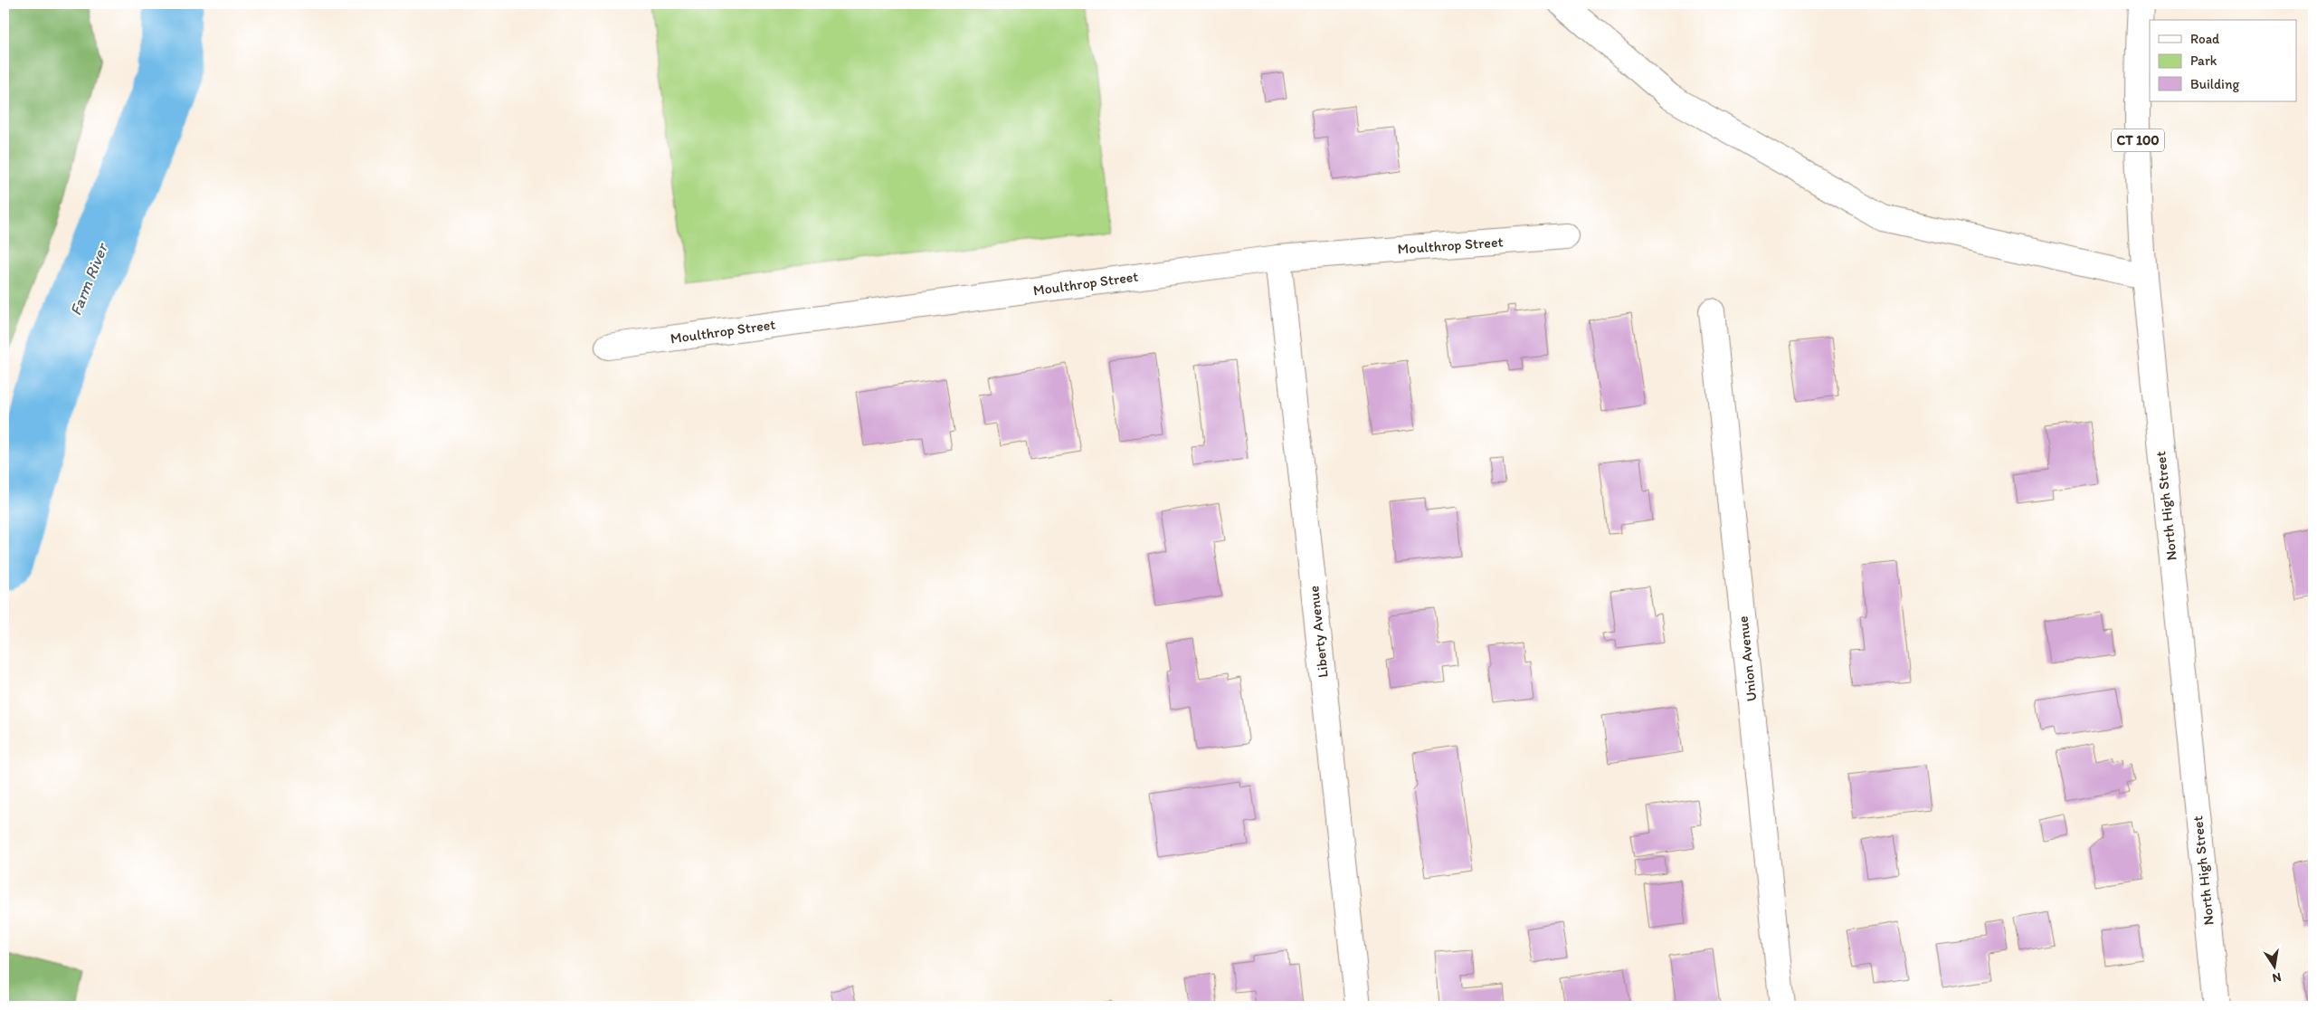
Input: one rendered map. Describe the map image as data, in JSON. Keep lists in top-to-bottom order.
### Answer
{
  "streets": {
    "main road": [
      "CT 100",
      "Moulthrop Street",
      "North High Street",
      "Liberty Avenue",
      "Union Avenue"
    ]
  },
  "crossings": [
    ["Moulthrop Street", "Liberty Avenue"]
  ],
  "water": ["Farm River"],
  "legend": ["Road", "Park", "Building"],
  "north": "bottom"
}
